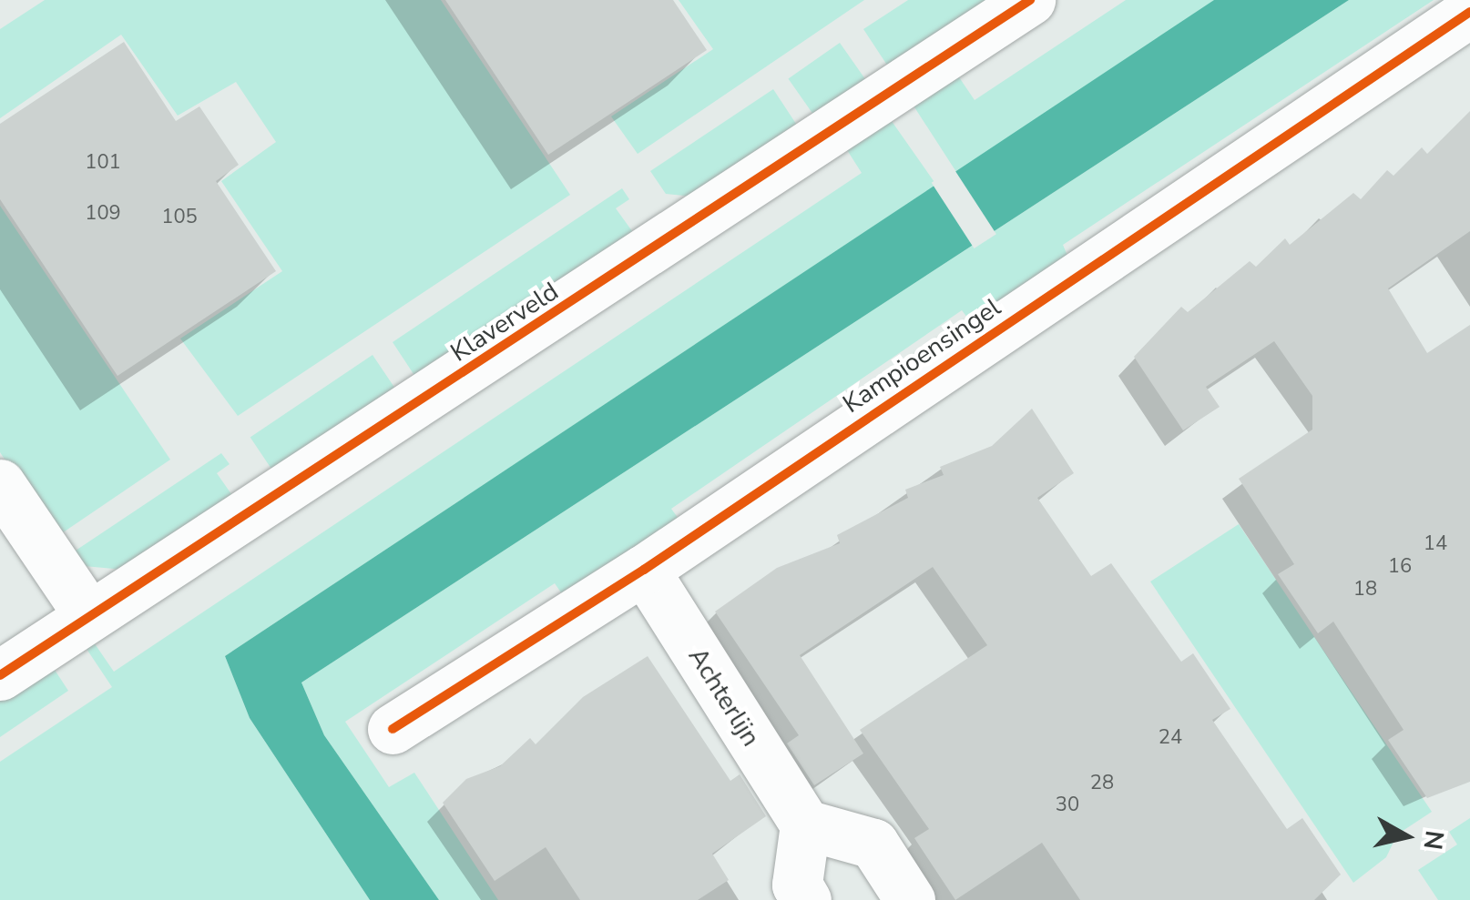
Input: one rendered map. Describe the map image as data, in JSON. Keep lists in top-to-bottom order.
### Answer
{
  "streets": {
    "street": ["Klaverveld", "Kampioensingel", "Achterlijn"]
  },
  "crossings": [
    ["Kampioensingel", "Achterlijn"]
  ],
  "house_numbers": [
    "101",
    "109",
    "105",
    "14",
    "16",
    "18",
    "24",
    "28",
    "30"
  ],
  "north": "right"
}
